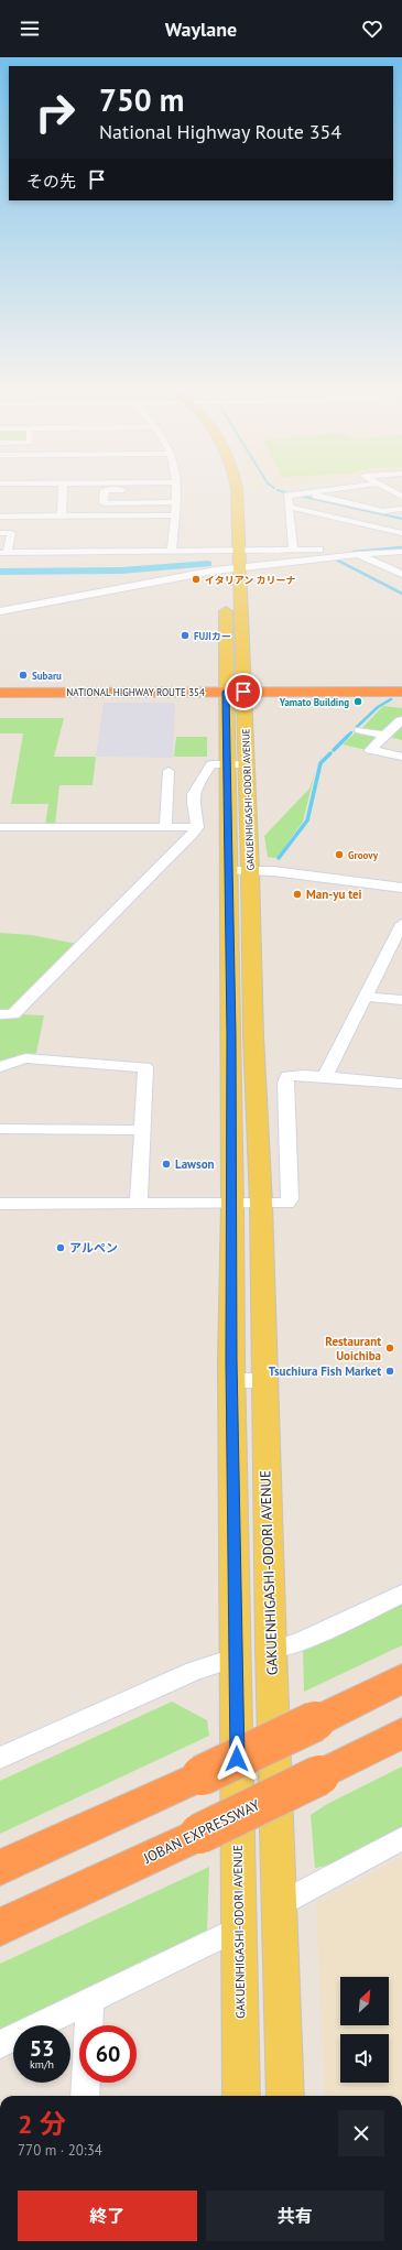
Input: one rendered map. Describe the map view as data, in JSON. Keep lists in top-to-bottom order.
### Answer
{
  "streets": {
    "highway": ["NATIONAL HIGHWAY ROUTE 354", "JOBAN EXPRESSWAY"],
    "main road": ["GAKUENHIGASHI-ODORI AVENUE"]
  },
  "crossings": [
    ["NATIONAL HIGHWAY ROUTE 354", "GAKUENHIGASHI-ODORI AVENUE"]
  ],
  "places": [
    "イタリアン カリーナ",
    "FUJIカー",
    "Subaru",
    "Yamato Building",
    "Groovy",
    "Man-yu tei",
    "Lawson",
    "アルペン",
    "Restaurant Uoichiba",
    "Tsuchiura Fish Market"
  ],
  "north": "top right",
  "page": {
    "header": "Waylane",
    "turn": ["750 m", "National Highway Route 354"],
    "then": "その先",
    "speed": "53 km/h",
    "limit": "60",
    "heading": ["2 分", "770 m · 20:34"],
    "buttons": ["終了", "共有"]
  }
}
